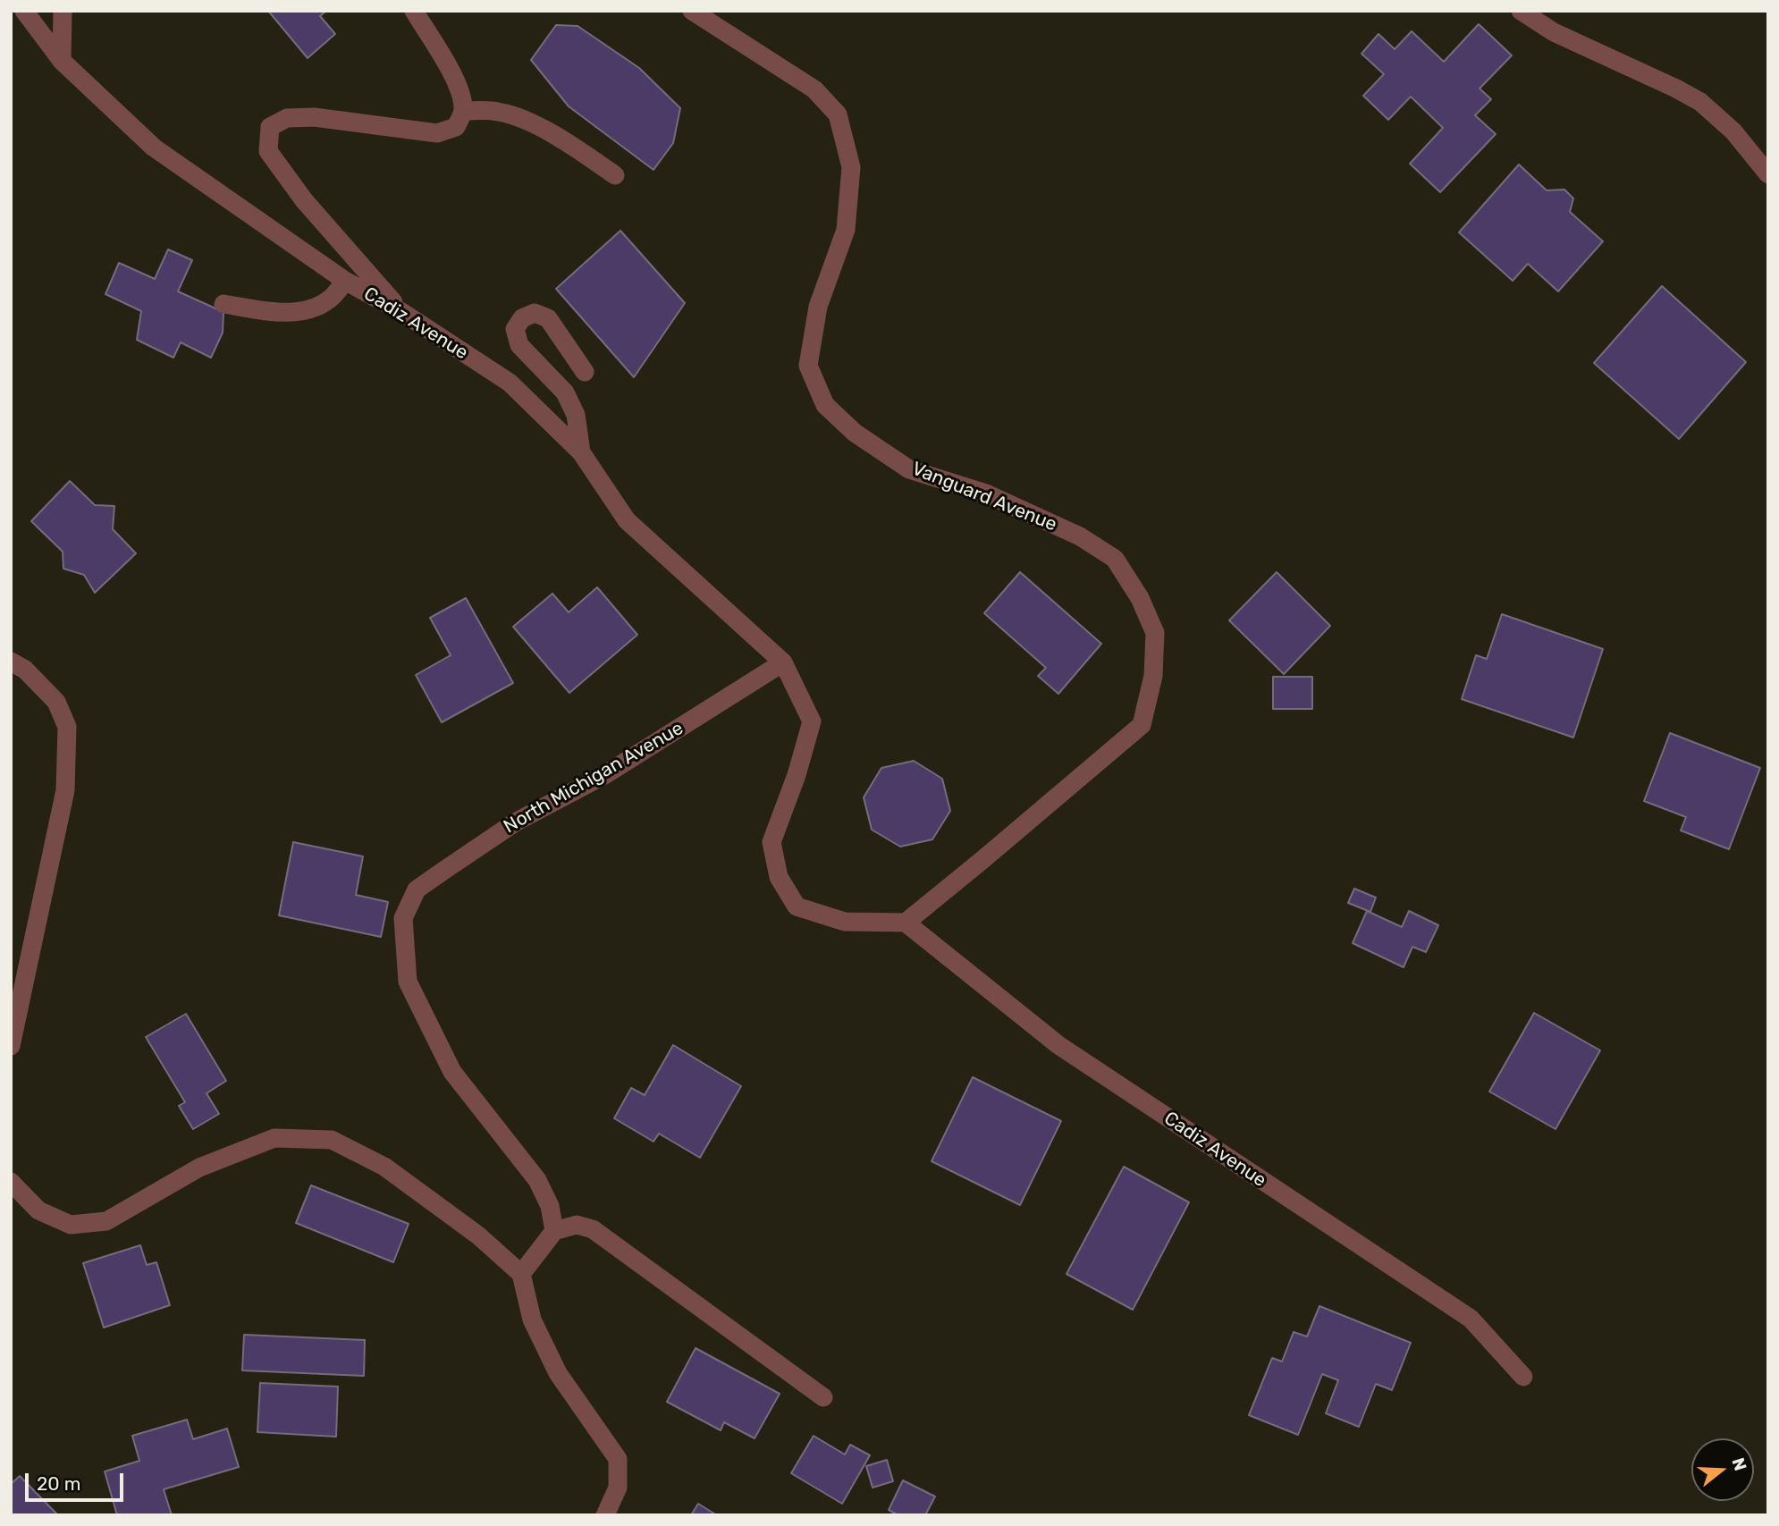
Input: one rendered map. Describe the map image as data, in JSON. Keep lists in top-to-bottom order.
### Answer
{
  "streets": {
    "street": ["Cadiz Avenue", "Vanguard Avenue", "North Michigan Avenue"]
  },
  "crossings": [
    ["Cadiz Avenue", "Vanguard Avenue"],
    ["Cadiz Avenue", "North Michigan Avenue"]
  ],
  "scale_bar": "20 m",
  "north": "right"
}
